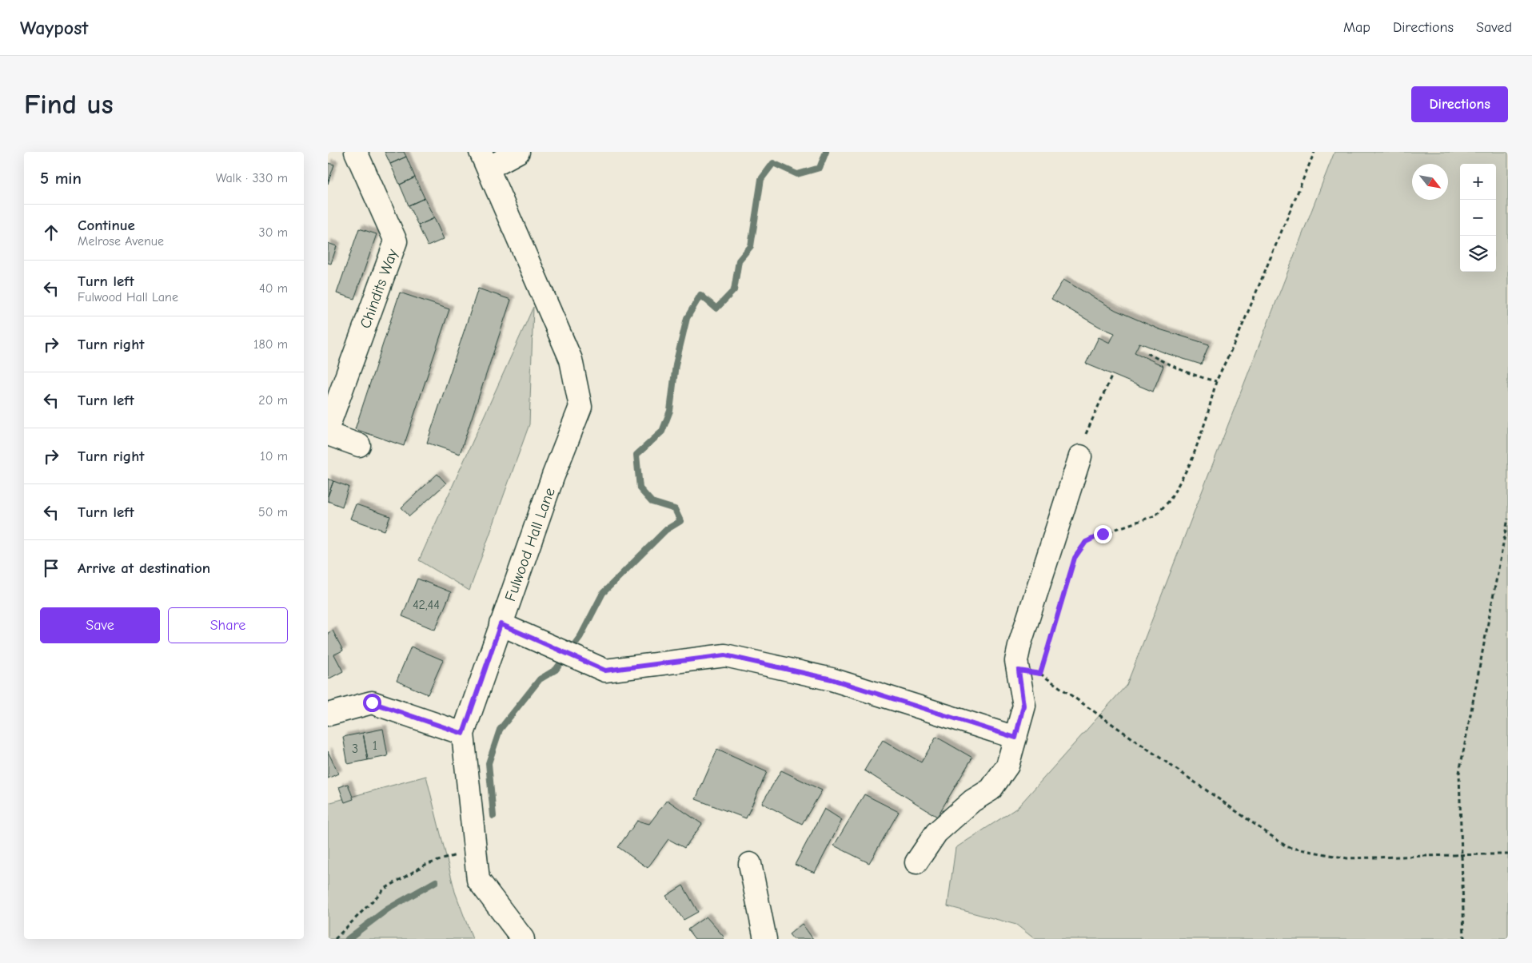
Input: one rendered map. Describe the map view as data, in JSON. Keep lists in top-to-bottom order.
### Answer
{
  "streets": {
    "street": ["Chindits Way", "Fulwood Hall Lane"]
  },
  "house_numbers": ["42,44", "1", "3"],
  "north": "bottom right",
  "page": {
    "header": "Waypost",
    "nav": ["Map", "Directions", "Saved"],
    "buttons": [
      "Directions",
      ["Save", "Share"]
    ],
    "title": "Find us",
    "heading": ["5 min", "Walk · 330 m"],
    "map_buttons": ["+", "−"],
    "list": [
      ["Continue", "Melrose Avenue", "30 m"],
      ["Turn left", "Fulwood Hall Lane", "40 m"],
      ["Turn right", "180 m"],
      ["Turn left", "20 m"],
      ["Turn right", "10 m"],
      ["Turn left", "50 m"],
      "Arrive at destination"
    ]
  }
}
